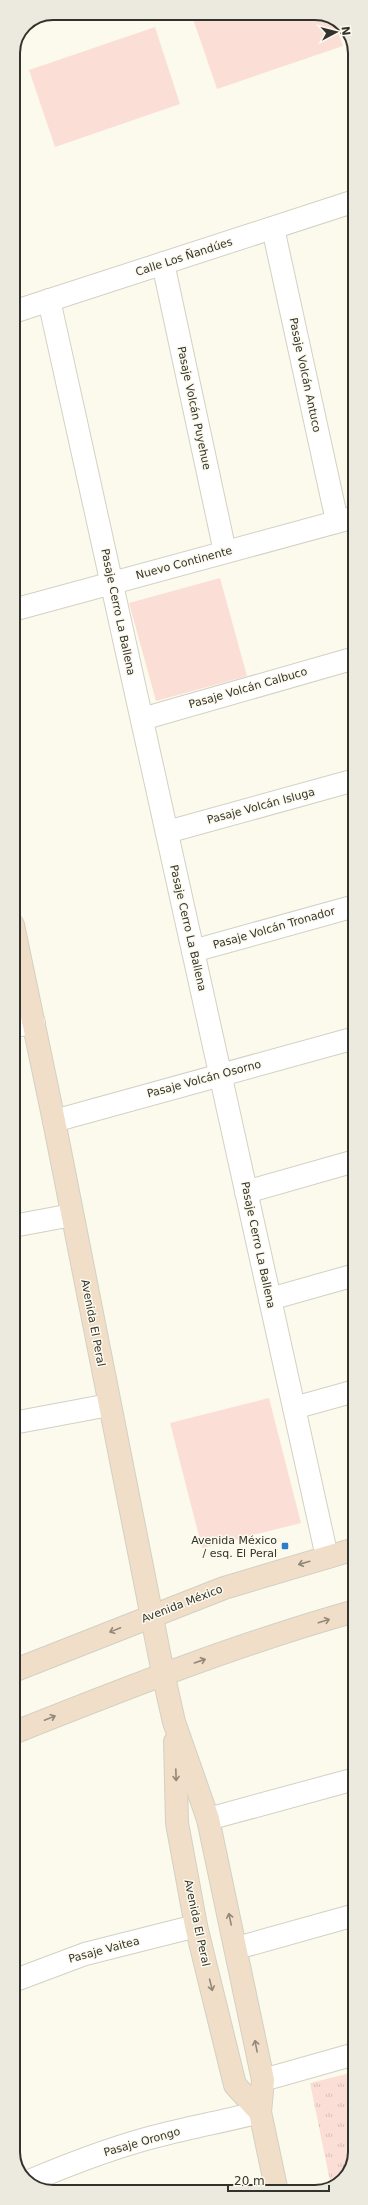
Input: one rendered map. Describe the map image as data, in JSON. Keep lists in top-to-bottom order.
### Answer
{
  "streets": {
    "street": [
      "Calle Los Ñandúes",
      "Pasaje Volcán Antuco",
      "Pasaje Volcán Puyehue",
      "Nuevo Continente",
      "Pasaje Cerro La Ballena",
      "Pasaje Volcán Calbuco",
      "Pasaje Volcán Isluga",
      "Pasaje Volcán Tronador",
      "Pasaje Volcán Osorno",
      "Avenida El Peral",
      "Avenida México",
      "Pasaje Vaitea",
      "Pasaje Orongo"
    ]
  },
  "crossings": [
    ["Calle Los Ñandúes", "Pasaje Volcán Antuco"],
    ["Calle Los Ñandúes", "Pasaje Volcán Puyehue"],
    ["Calle Los Ñandúes", "Pasaje Cerro La Ballena"],
    ["Pasaje Volcán Antuco", "Nuevo Continente"],
    ["Pasaje Volcán Puyehue", "Nuevo Continente"],
    ["Nuevo Continente", "Pasaje Cerro La Ballena"],
    ["Pasaje Cerro La Ballena", "Pasaje Volcán Calbuco"],
    ["Pasaje Cerro La Ballena", "Pasaje Volcán Isluga"],
    ["Pasaje Cerro La Ballena", "Pasaje Volcán Tronador"],
    ["Pasaje Cerro La Ballena", "Pasaje Volcán Osorno"],
    ["Pasaje Cerro La Ballena", "Avenida México"],
    ["Pasaje Volcán Osorno", "Avenida El Peral"],
    ["Avenida El Peral", "Avenida México"],
    ["Avenida El Peral", "Pasaje Vaitea"],
    ["Avenida El Peral", "Pasaje Orongo"]
  ],
  "places": {
    "transit": ["Avenida México / esq. El Peral"]
  },
  "scale_bar": "20 m",
  "north": "right"
}
